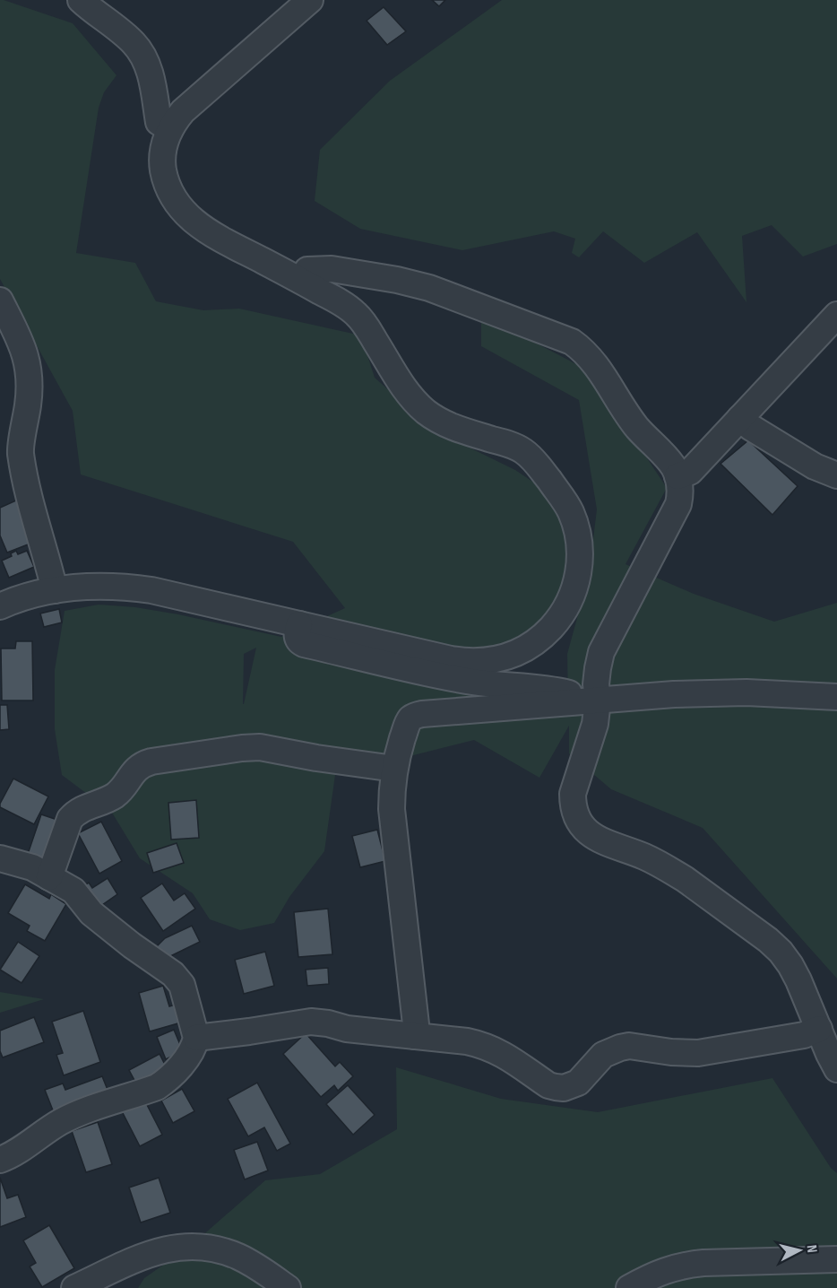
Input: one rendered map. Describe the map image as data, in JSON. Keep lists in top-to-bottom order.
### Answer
{
  "north": "right"
}
